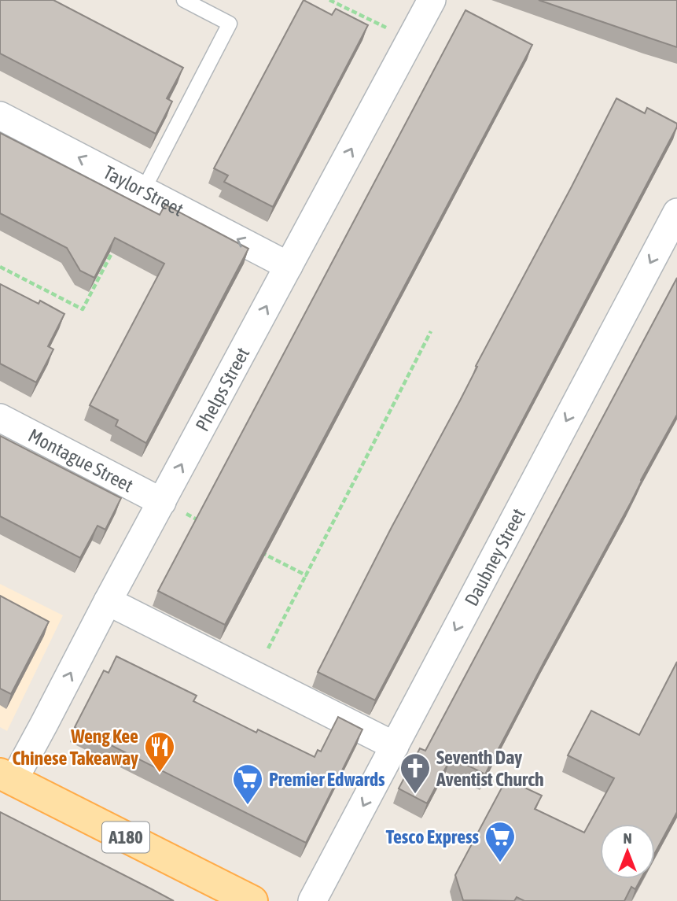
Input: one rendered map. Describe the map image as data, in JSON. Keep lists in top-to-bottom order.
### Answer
{
  "streets": {
    "main road": ["A180"],
    "street": [
      "Taylor Street",
      "Phelps Street",
      "Montague Street",
      "Daubney Street"
    ]
  },
  "crossings": [
    ["Taylor Street", "Phelps Street"],
    ["Phelps Street", "Montague Street"],
    ["Phelps Street", "A180"]
  ],
  "one_way": ["Taylor Street", "Phelps Street", "Daubney Street"],
  "places": {
    "restaurant": ["Weng Kee Chinese Takeaway"],
    "church": ["Seventh Day Aventist Church"],
    "supermarket": ["Premier Edwards", "Tesco Express"]
  },
  "north": "top"
}
